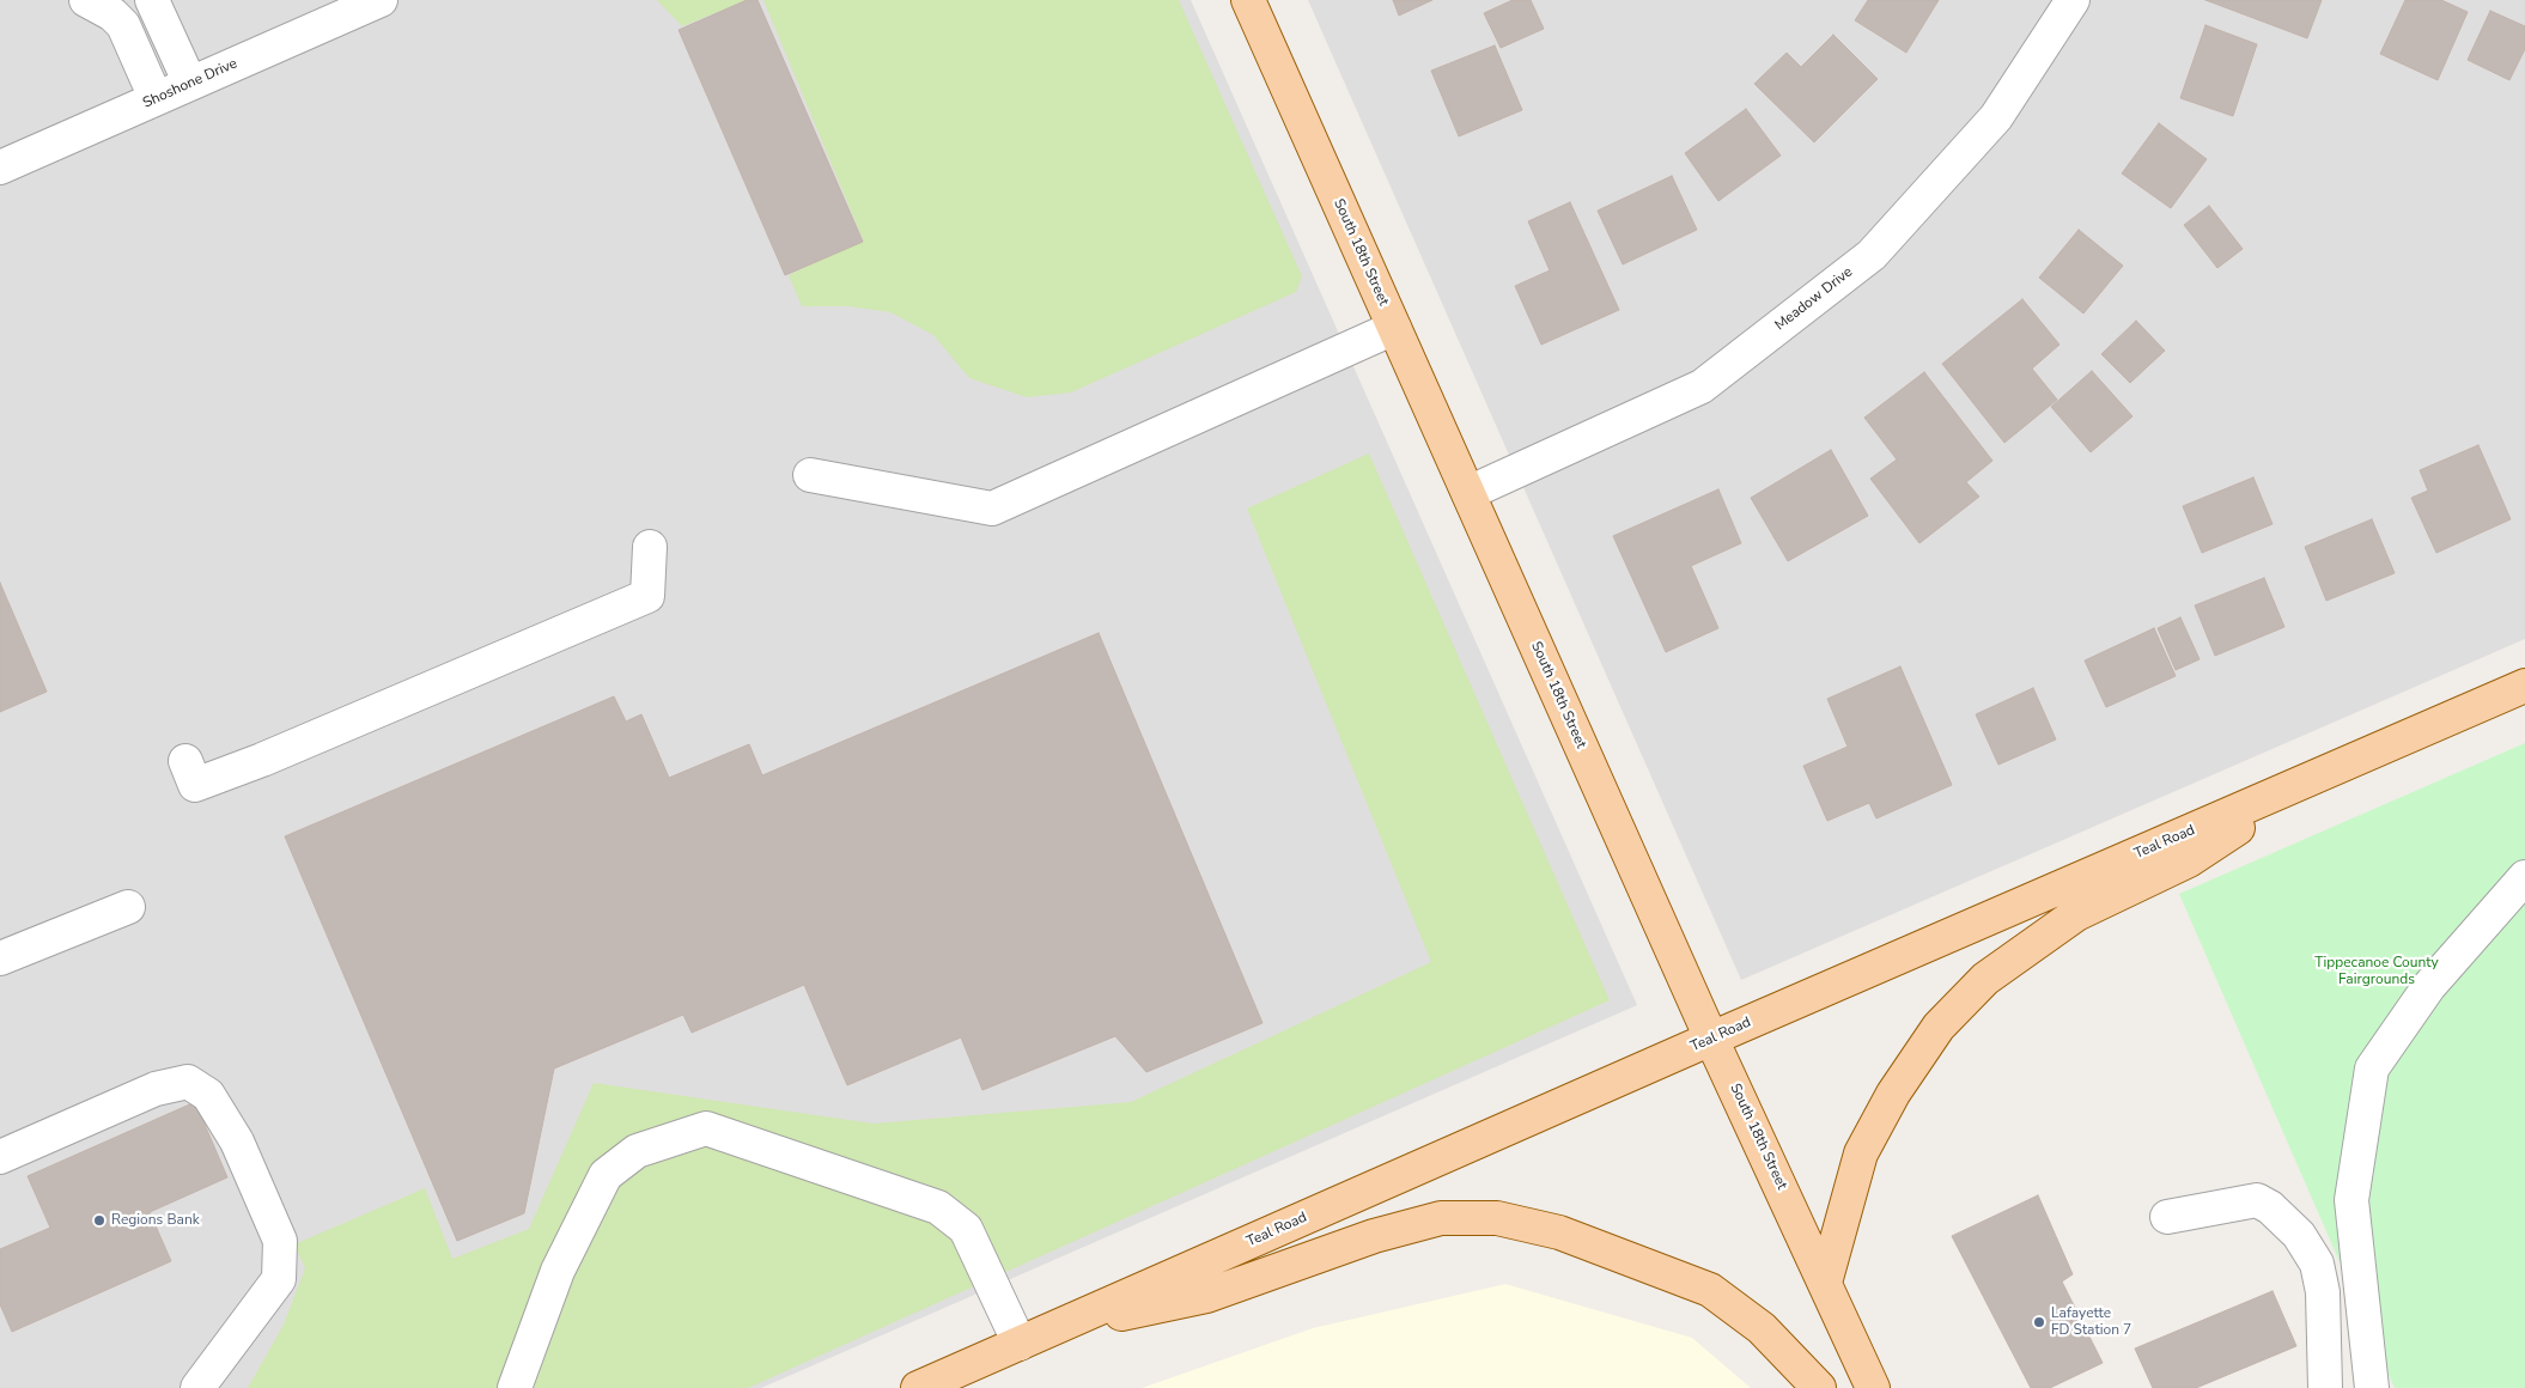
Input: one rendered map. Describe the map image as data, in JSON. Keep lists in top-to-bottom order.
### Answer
{
  "streets": {
    "main road": ["South 18th Street", "Teal Road"],
    "street": ["Shoshone Drive", "Meadow Drive"]
  },
  "crossings": [
    ["South 18th Street", "Meadow Drive"],
    ["South 18th Street", "Teal Road"]
  ],
  "parks": ["Tippecanoe County Fairgrounds"],
  "places": ["Regions Bank", "Lafayette FD Station 7"]
}
